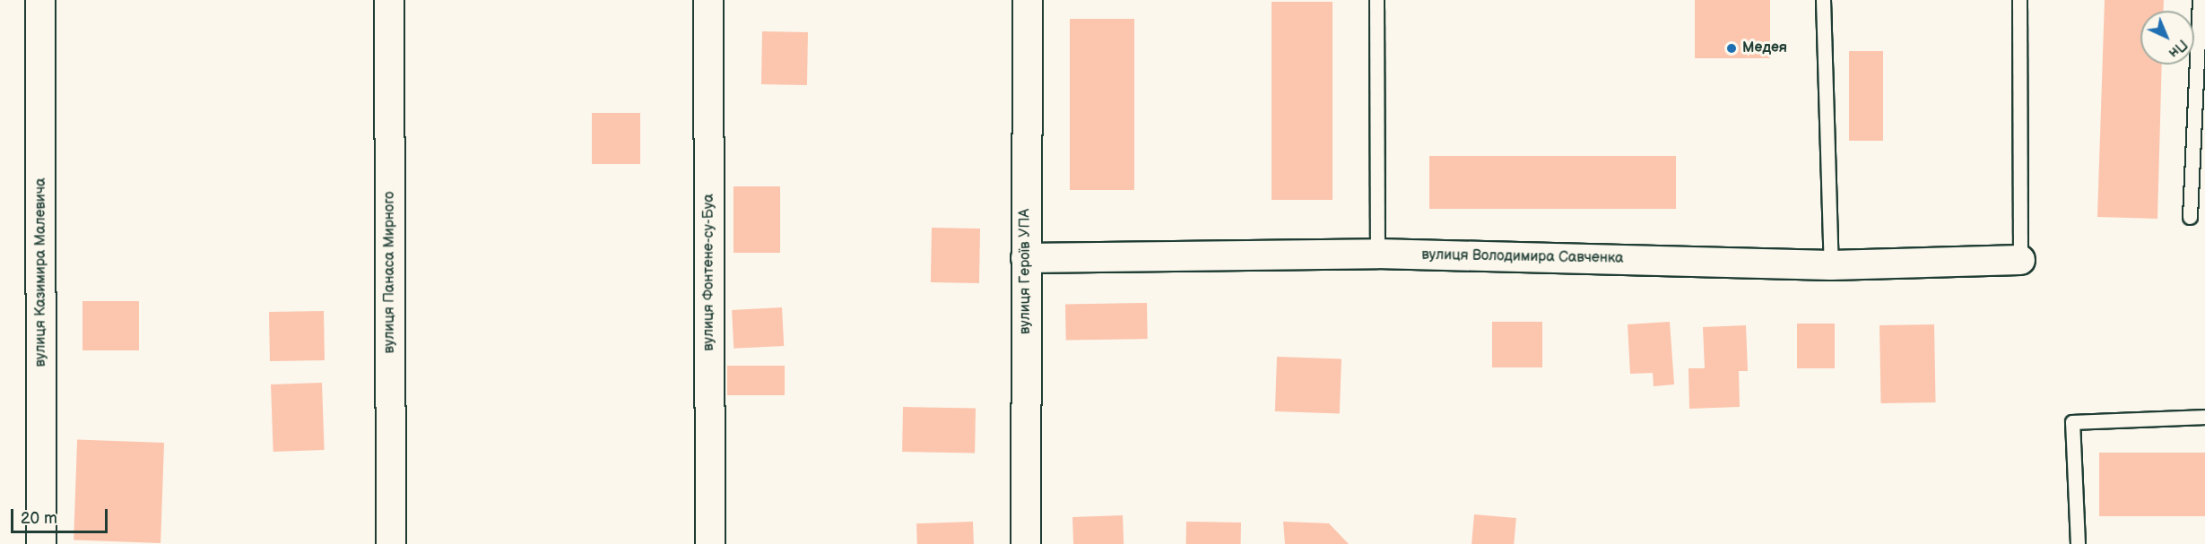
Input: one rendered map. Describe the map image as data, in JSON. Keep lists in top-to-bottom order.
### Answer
{
  "streets": {
    "street": [
      "вулиця Володимира Савченка",
      "вулиця Героїв УПА",
      "вулиця Казимира Малевича",
      "вулиця Панаса Мирного",
      "вулиця Фонтене-су-Буа"
    ]
  },
  "crossings": [
    ["вулиця Володимира Савченка", "вулиця Героїв УПА"]
  ],
  "places": ["Медея"],
  "scale_bar": "20 m",
  "north": "bottom right"
}
